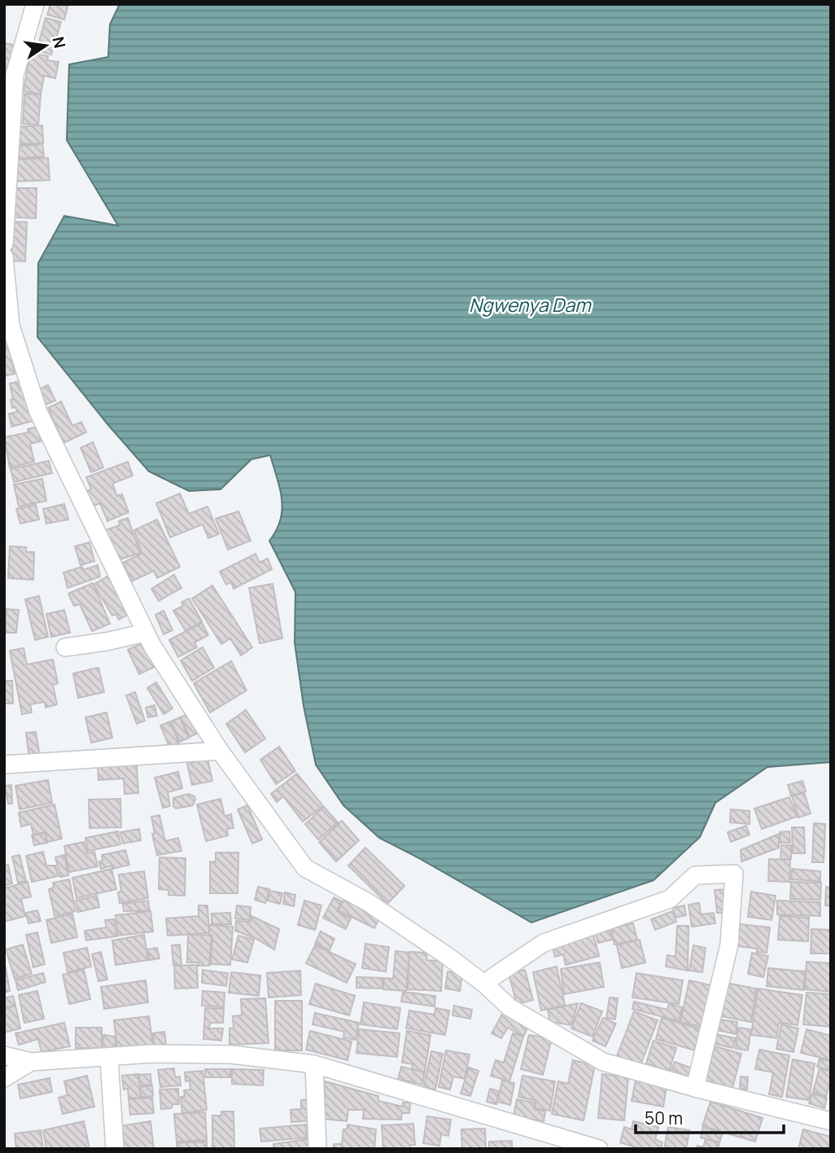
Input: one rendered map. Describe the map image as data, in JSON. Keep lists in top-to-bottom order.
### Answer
{
  "water": ["Ngwenya Dam"],
  "scale_bar": "50 m",
  "north": "right"
}
